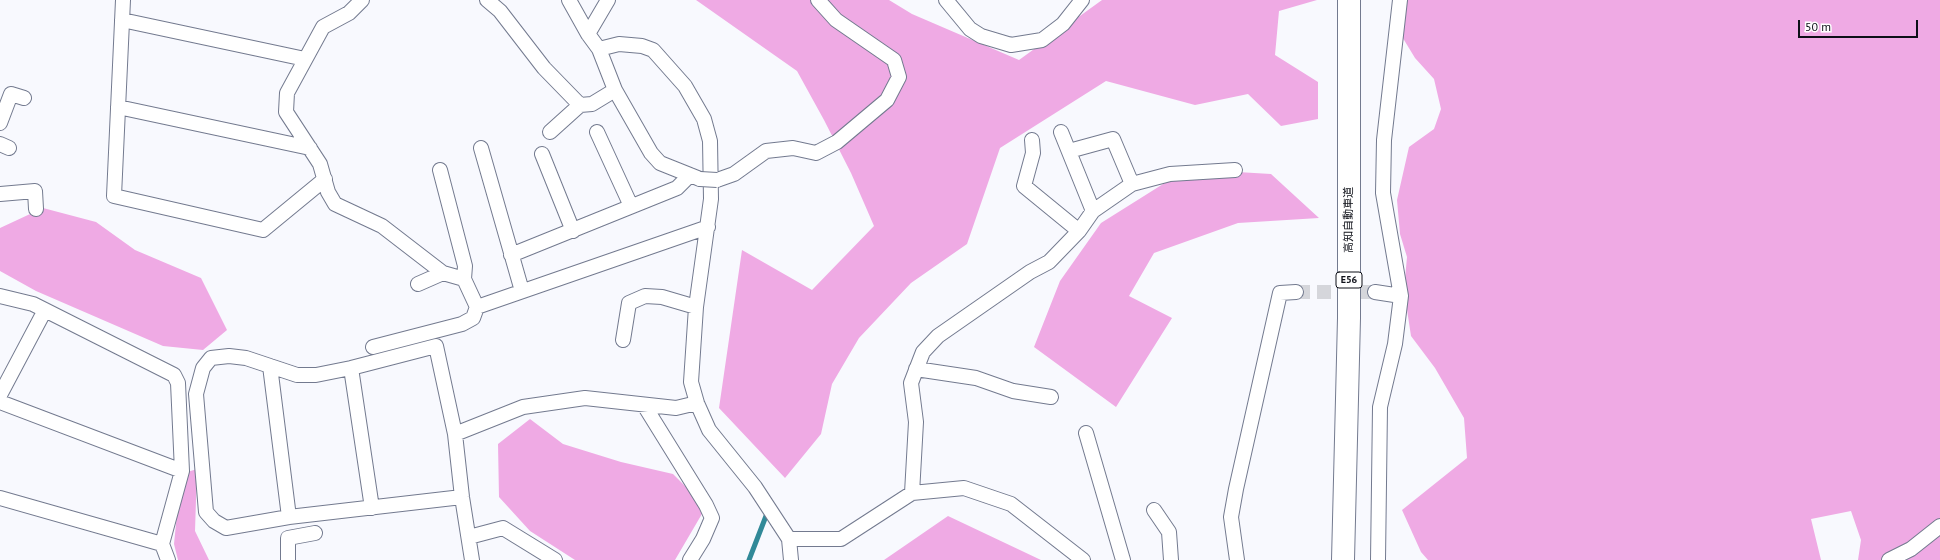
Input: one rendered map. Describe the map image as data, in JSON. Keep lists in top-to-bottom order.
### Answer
{
  "streets": {
    "highway": ["高知自動車道", "E56"]
  },
  "scale_bar": "50 m"
}
